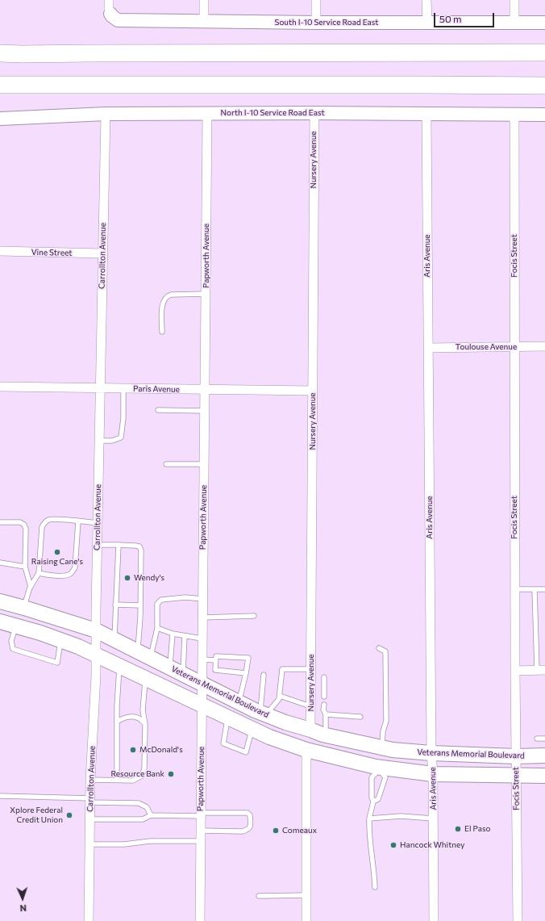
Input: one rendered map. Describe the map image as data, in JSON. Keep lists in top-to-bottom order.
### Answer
{
  "streets": {
    "main road": ["Veterans Memorial Boulevard"],
    "street": [
      "South I-10 Service Road East",
      "North I-10 Service Road East",
      "Nursery Avenue",
      "Vine Street",
      "Carrollton Avenue",
      "Papworth Avenue",
      "Aris Avenue",
      "Focis Street",
      "Toulouse Avenue",
      "Paris Avenue"
    ]
  },
  "crossings": [
    ["North I-10 Service Road East", "Nursery Avenue"],
    ["North I-10 Service Road East", "Carrollton Avenue"],
    ["North I-10 Service Road East", "Papworth Avenue"],
    ["North I-10 Service Road East", "Aris Avenue"],
    ["North I-10 Service Road East", "Focis Street"],
    ["Nursery Avenue", "Paris Avenue"],
    ["Nursery Avenue", "Veterans Memorial Boulevard"],
    ["Vine Street", "Carrollton Avenue"],
    ["Carrollton Avenue", "Paris Avenue"],
    ["Carrollton Avenue", "Veterans Memorial Boulevard"],
    ["Papworth Avenue", "Paris Avenue"],
    ["Papworth Avenue", "Veterans Memorial Boulevard"],
    ["Aris Avenue", "Toulouse Avenue"],
    ["Aris Avenue", "Veterans Memorial Boulevard"],
    ["Focis Street", "Toulouse Avenue"],
    ["Focis Street", "Veterans Memorial Boulevard"]
  ],
  "places": [
    "Raising Cane's",
    "Wendy's",
    "McDonald's",
    "Resource Bank",
    "Xplore Federal Credit Union",
    "El Paso",
    "Comeaux",
    "Hancock Whitney"
  ],
  "scale_bar": "50 m",
  "north": "bottom"
}
